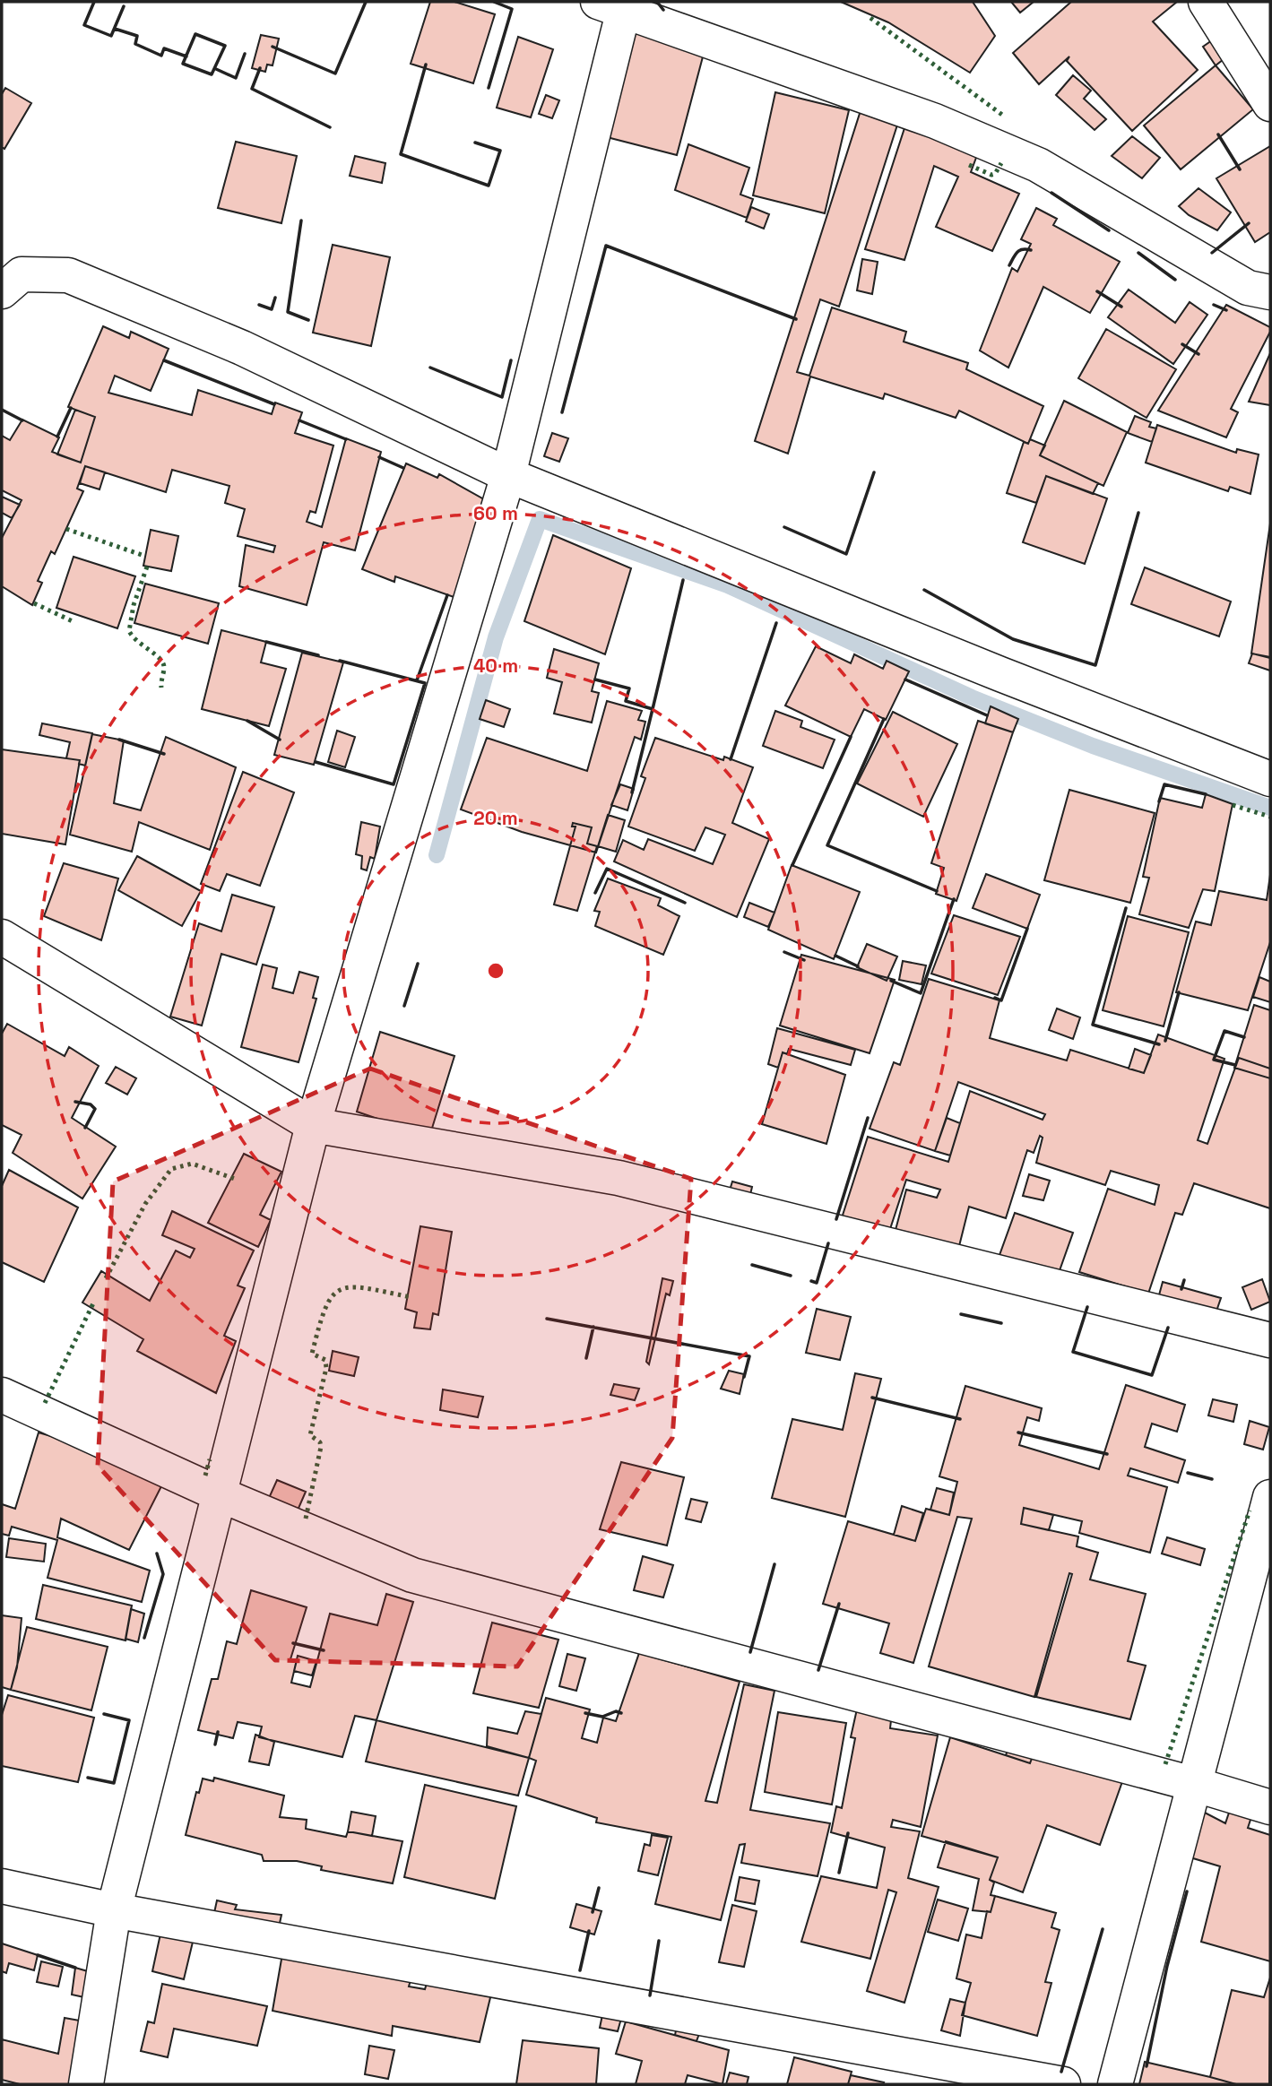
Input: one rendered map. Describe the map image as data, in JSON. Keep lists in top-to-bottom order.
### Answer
{
  "rings": ["60 m", "40 m", "20 m"]
}
